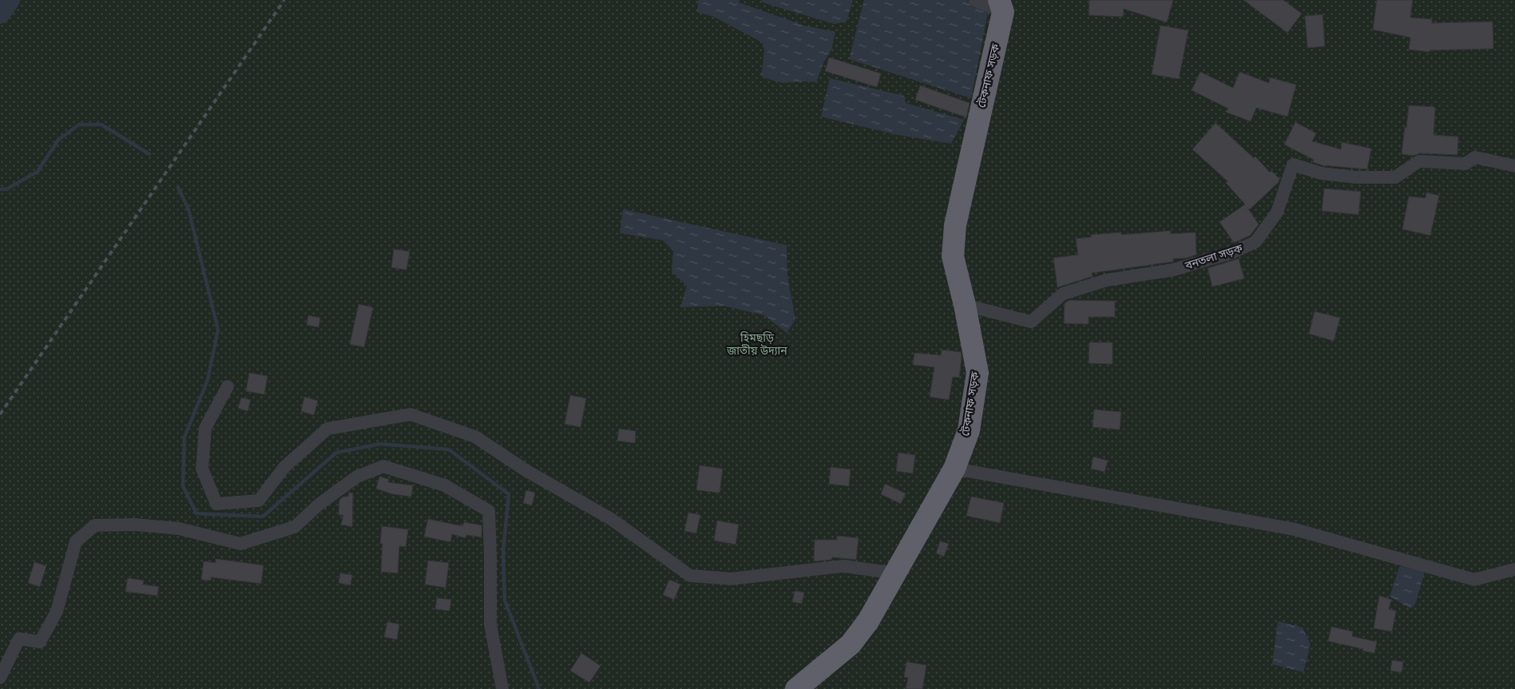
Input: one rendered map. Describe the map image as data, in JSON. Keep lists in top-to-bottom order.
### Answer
{
  "streets": {
    "highway": ["টেকনাফ সড়ক"],
    "street": ["বনতলা সড়ক"]
  },
  "crossings": [
    ["টেকনাফ সড়ক", "বনতলা সড়ক"]
  ],
  "parks": ["হিমছড়ি জাতীয় উদ্যান"]
}
